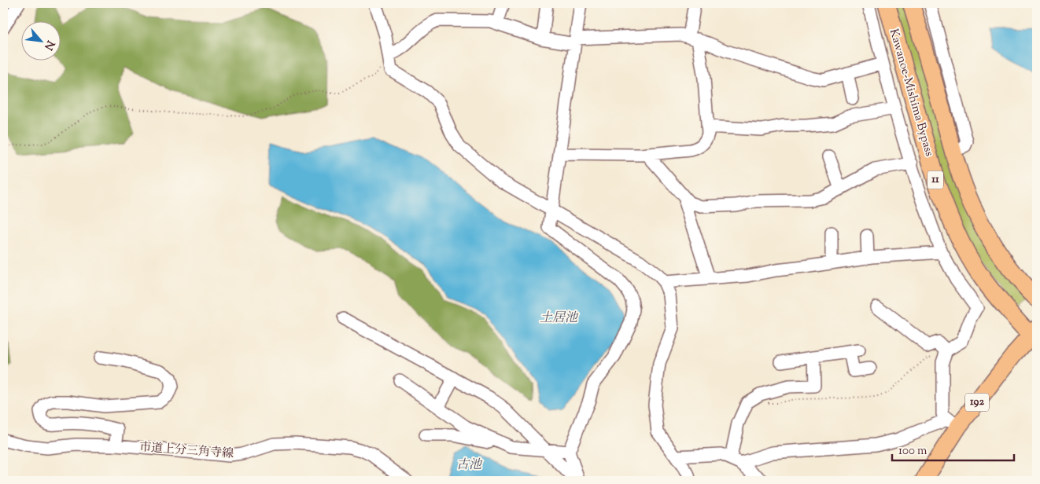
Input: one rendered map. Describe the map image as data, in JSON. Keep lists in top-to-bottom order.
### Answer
{
  "streets": {
    "highway": ["Kawanoe-Mishima Bypass", "11", "192"],
    "street": ["市道上分三角寺線"]
  },
  "crossings": [
    ["Kawanoe-Mishima Bypass", "192"]
  ],
  "water": ["土居池", "古池"],
  "scale_bar": "100 m",
  "north": "bottom right"
}
